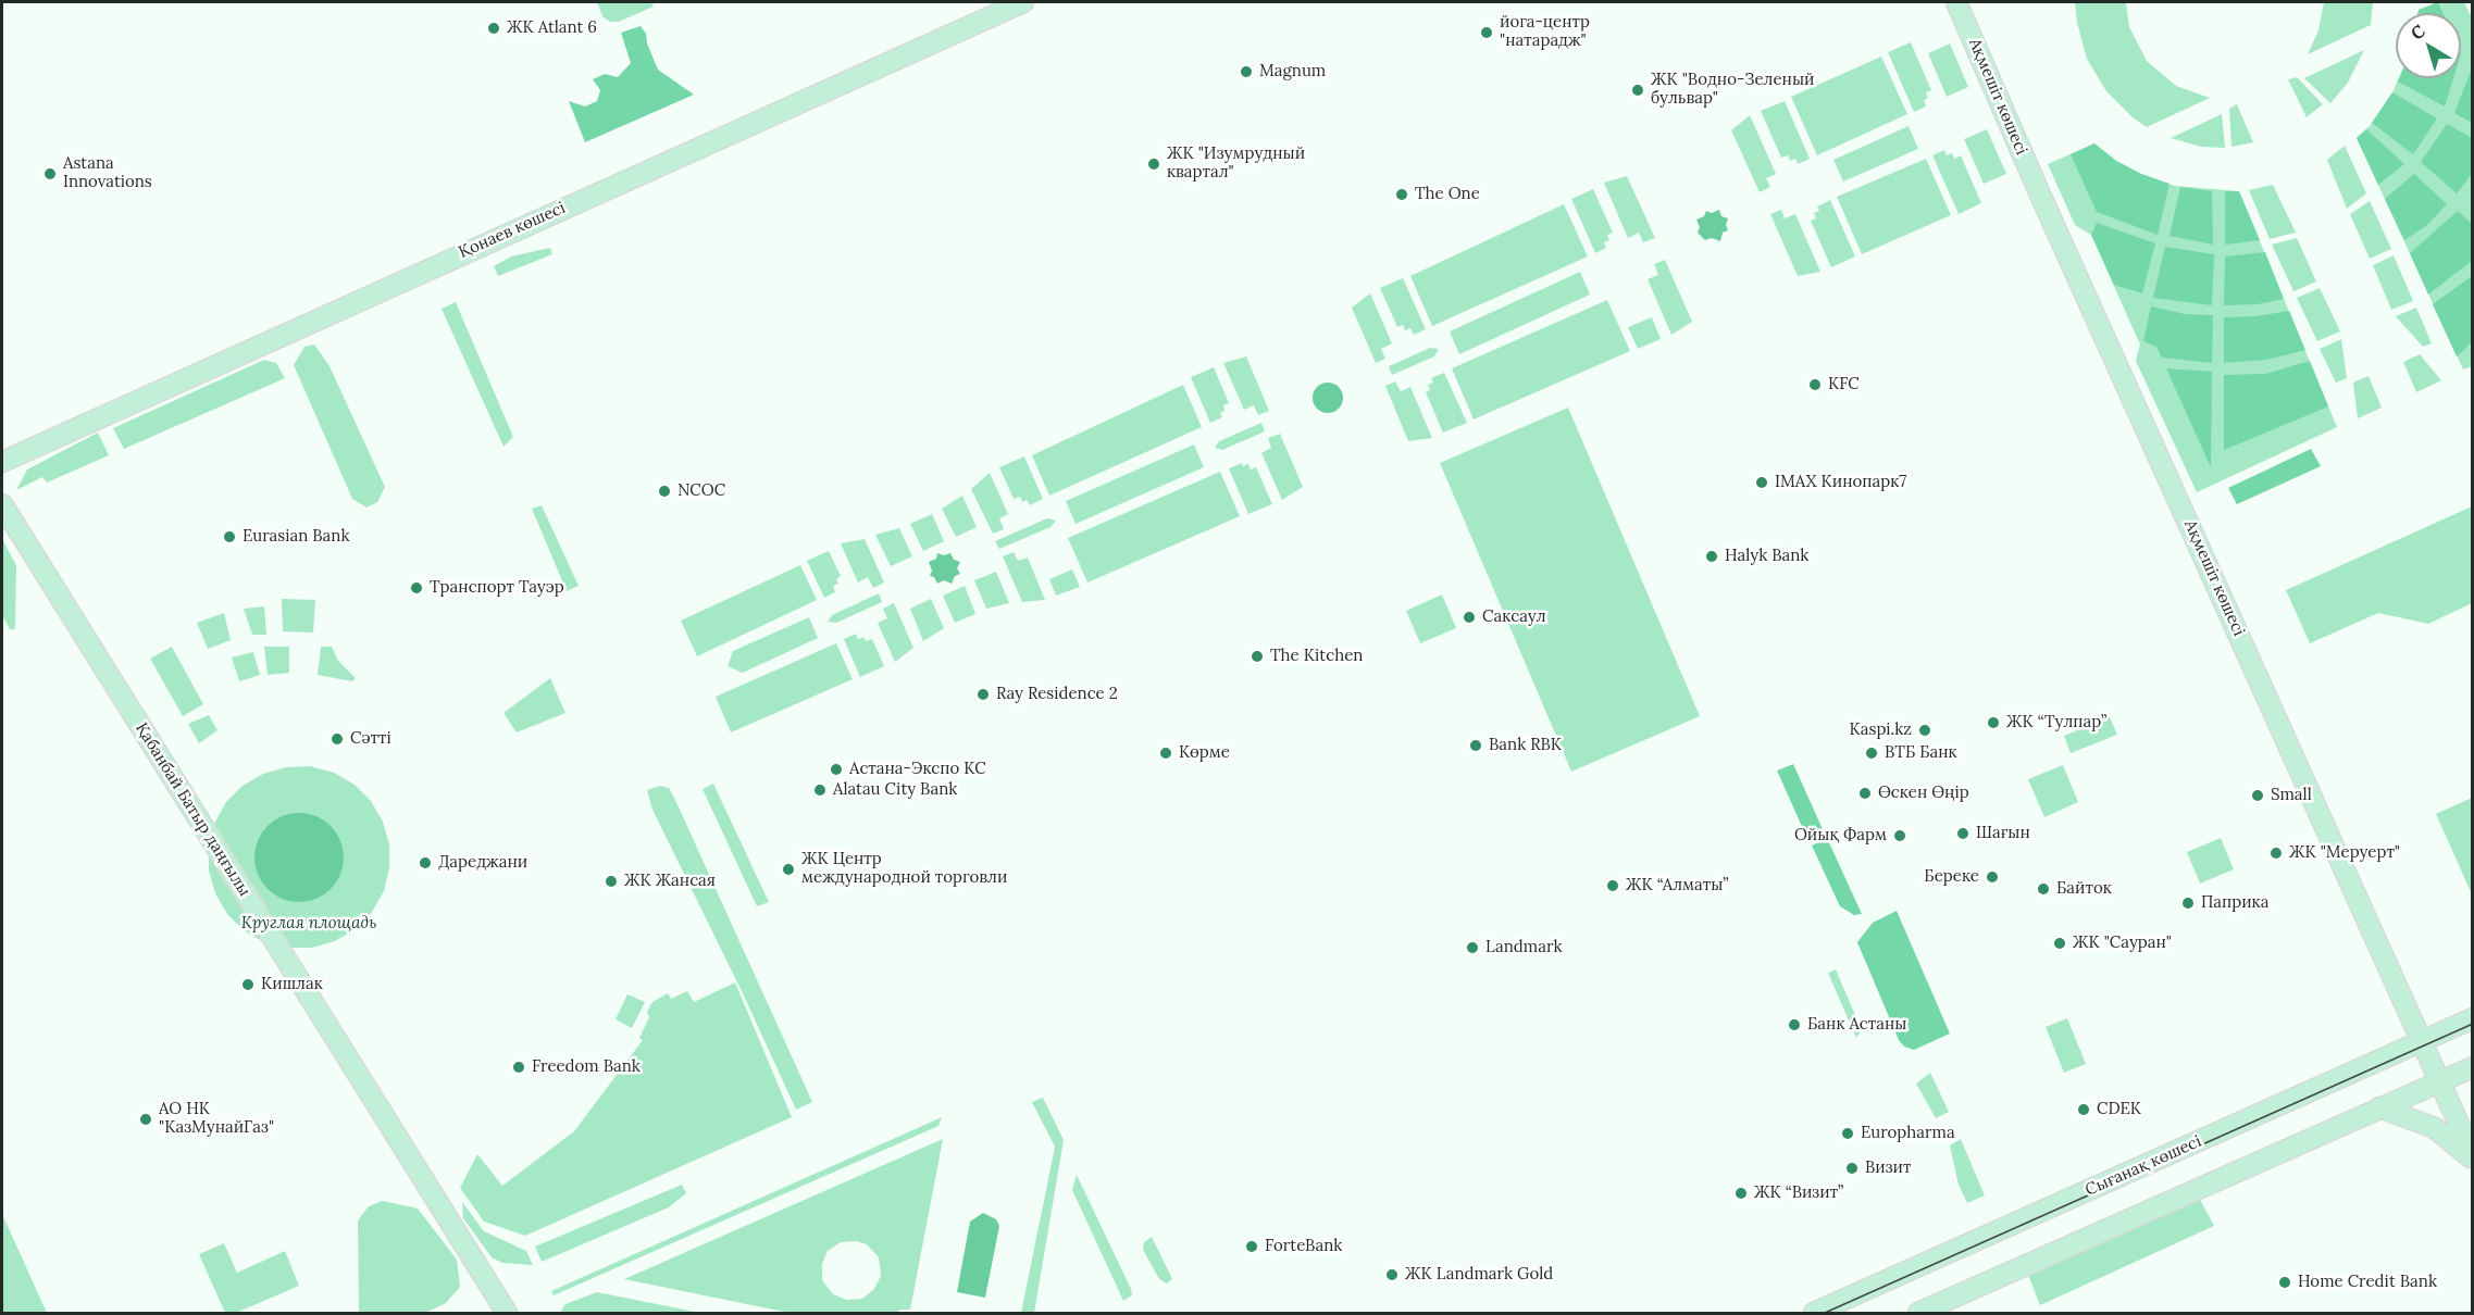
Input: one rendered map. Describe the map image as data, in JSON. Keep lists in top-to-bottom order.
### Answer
{
  "streets": {
    "main road": [
      "Ақмешіт көшесі",
      "Қонаев көшесі",
      "Қабанбай Батыр даңғылы",
      "Сығанақ көшесі"
    ]
  },
  "crossings": [
    ["Ақмешіт көшесі", "Сығанақ көшесі"]
  ],
  "parks": ["Круглая площадь"],
  "places": [
    "ЖК Atlant 6",
    "йога-центр \"натарадж\"",
    "Magnum",
    "ЖК \"Водно-Зеленый бульвар\"",
    "ЖК \"Изумрудный квартал\"",
    "Astana Innovations",
    "The One",
    "KFC",
    "IMAX Кинопарк7",
    "NCOC",
    "Eurasian Bank",
    "Halyk Bank",
    "Транспорт Тауэр",
    "Саксаул",
    "The Kitchen",
    "Ray Residence 2",
    "ЖК “Тулпар”",
    "Kaspi.kz",
    "Сәтті",
    "Bank RBK",
    "Көрме",
    "ВТБ Банк",
    "Астана-Экспо КС",
    "Alatau City Bank",
    "Өскен Өңір",
    "Small",
    "Шағын",
    "Ойық Фарм",
    "ЖК \"Меруерт\"",
    "Дареджани",
    "ЖК Центр международной торговли",
    "Береке",
    "ЖК Жансая",
    "ЖК “Алматы”",
    "Байток",
    "Паприка",
    "ЖК \"Сауран\"",
    "Landmark",
    "Кишлак",
    "Банк Астаны",
    "Freedom Bank",
    "CDEK",
    "АО НК \"КазМунайГаз\"",
    "Europharma",
    "Визит",
    "ЖК “Визит”",
    "ForteBank",
    "ЖК Landmark Gold",
    "Home Credit Bank"
  ],
  "north": "top left"
}
